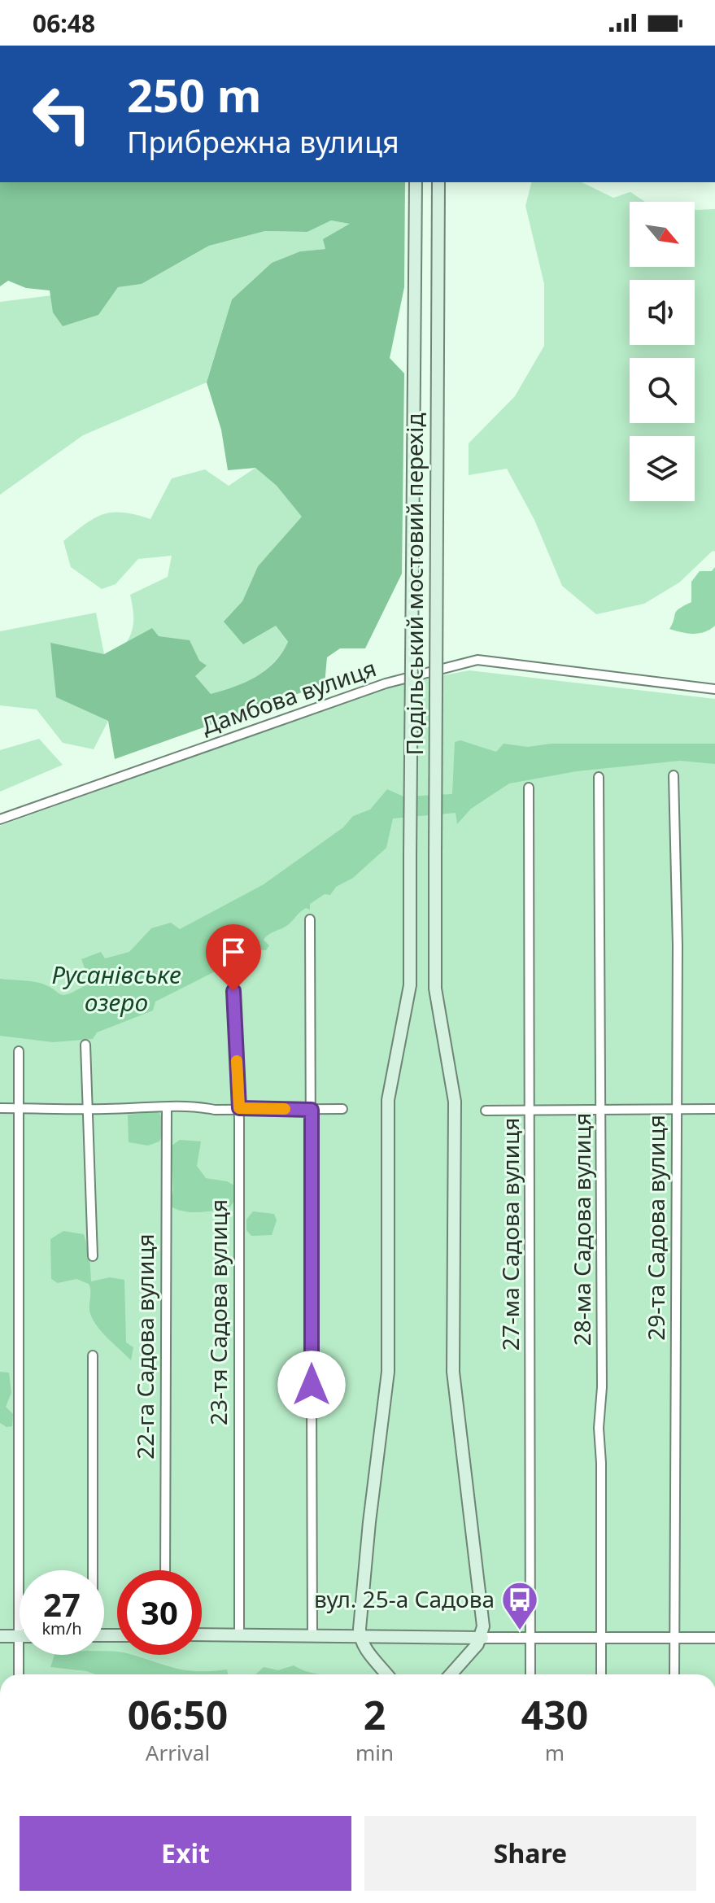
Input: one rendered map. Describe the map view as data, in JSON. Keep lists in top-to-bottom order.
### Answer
{
  "streets": {
    "main road": ["Подільський мостовий перехід"],
    "street": [
      "Дамбова вулиця",
      "29-та Садова вулиця",
      "28-ма Садова вулиця",
      "27-ма Садова вулиця",
      "23-тя Садова вулиця",
      "22-га Садова вулиця"
    ]
  },
  "water": ["Русанівське озеро"],
  "places": {
    "bus stop": ["вул. 25-а Садова"]
  },
  "north": "bottom right",
  "page": {
    "status": "06:48",
    "turn": ["250 m", "Прибрежна вулиця"],
    "speed": "27 km/h",
    "limit": "30",
    "eta": [
      "06:50",
      "Arrival",
      "2",
      "min",
      "430",
      "m"
    ],
    "buttons": ["Exit", "Share"]
  }
}
